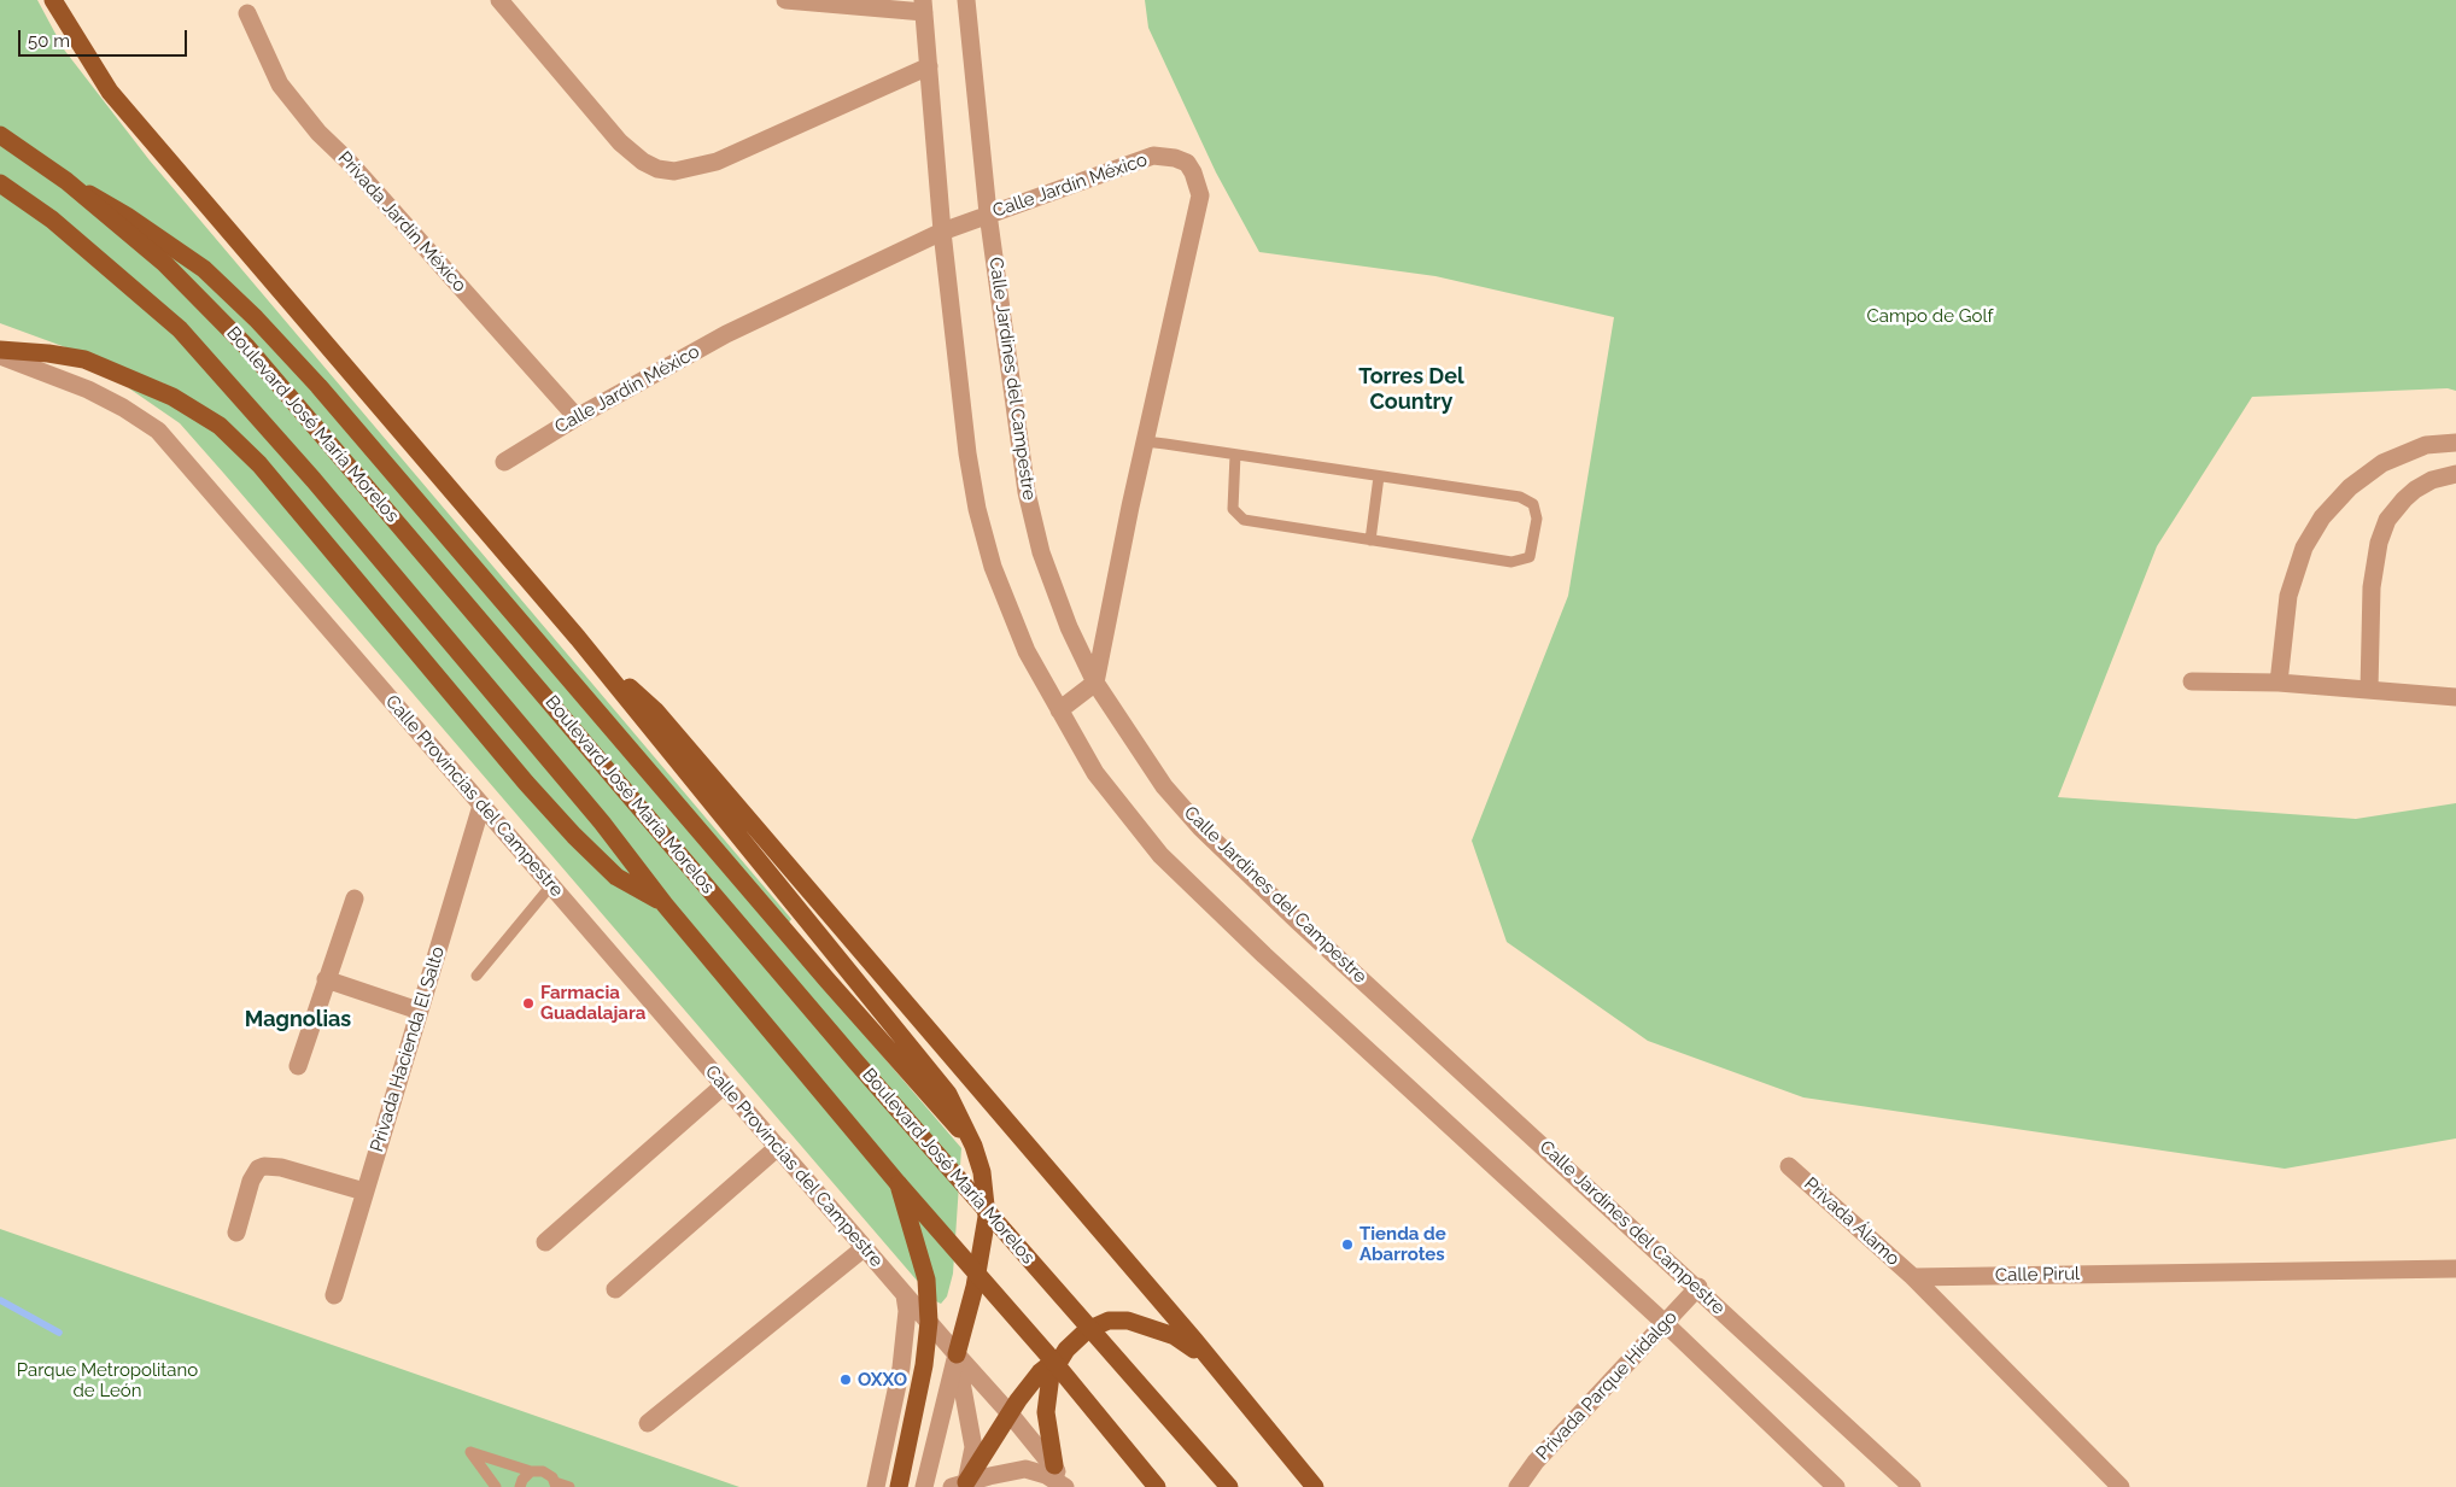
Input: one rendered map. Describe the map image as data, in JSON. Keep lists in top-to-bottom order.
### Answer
{
  "streets": {
    "main road": ["Boulevard José María Morelos"],
    "street": [
      "Calle Jardín México",
      "Privada Jardín México",
      "Calle Jardines del Campestre",
      "Calle Provincias del Campestre",
      "Privada Hacienda El Salto",
      "Privada Álamo",
      "Calle Pirul",
      "Privada Parque Hidalgo"
    ]
  },
  "crossings": [
    ["Calle Jardín México", "Privada Jardín México"],
    ["Calle Jardín México", "Calle Jardines del Campestre"],
    ["Calle Jardines del Campestre", "Privada Parque Hidalgo"],
    ["Calle Provincias del Campestre", "Privada Hacienda El Salto"],
    ["Privada Álamo", "Calle Pirul"]
  ],
  "districts": ["Torres Del Country", "Magnolias"],
  "parks": ["Campo de Golf", "Parque Metropolitano de León"],
  "places": ["Farmacia Guadalajara", "Tienda de Abarrotes", "OXXO"],
  "scale_bar": "50 m"
}
